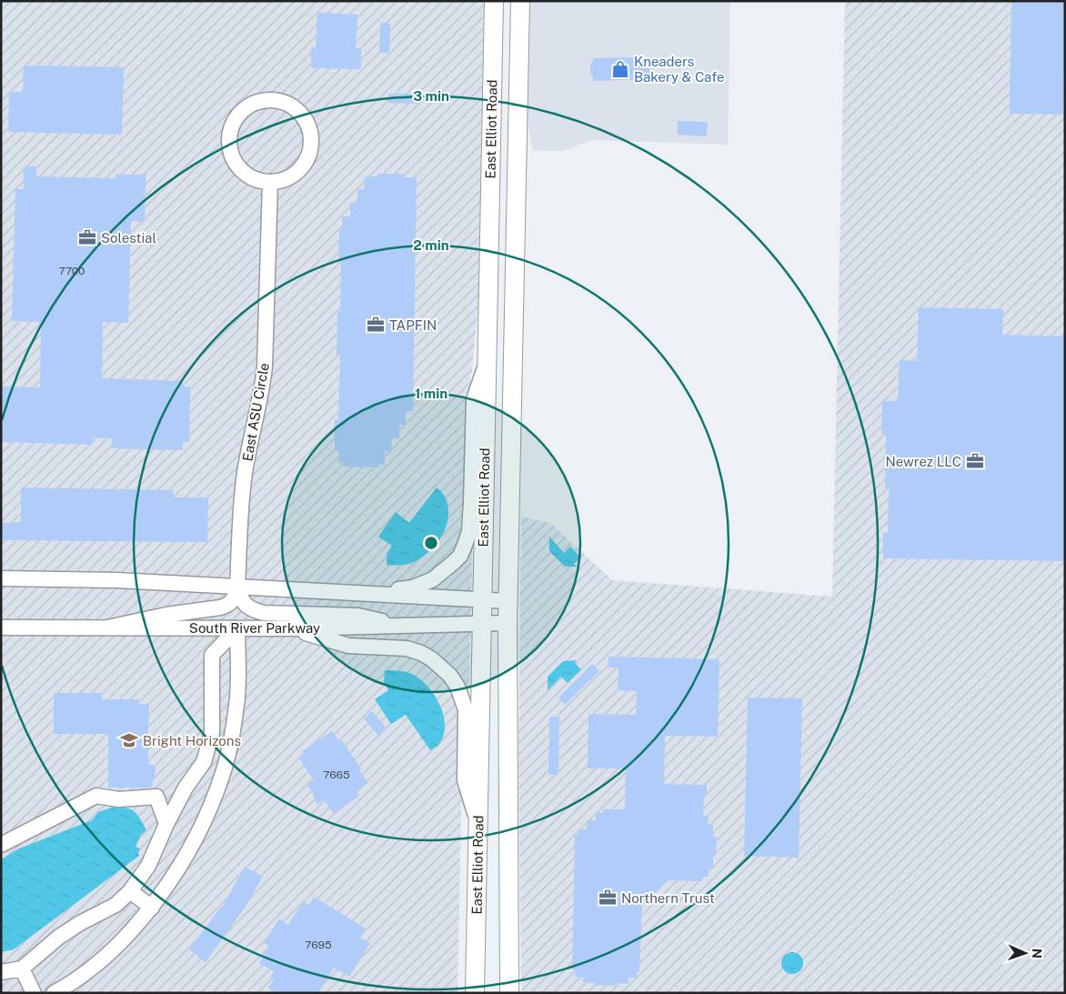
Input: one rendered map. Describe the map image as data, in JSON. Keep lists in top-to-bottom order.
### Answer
{
  "streets": {
    "main road": ["East Elliot Road"],
    "street": ["East ASU Circle", "South River Parkway"]
  },
  "crossings": [
    ["East Elliot Road", "South River Parkway"]
  ],
  "places": {
    "shop": ["Kneaders Bakery & Cafe"],
    "office": [
      "Solestial",
      "TAPFIN",
      "Newrez LLC",
      "Northern Trust"
    ],
    "school or university": ["Bright Horizons"]
  },
  "house_numbers": ["7700", "7665", "7695"],
  "north": "right",
  "rings": ["3 min", "2 min", "1 min"]
}
